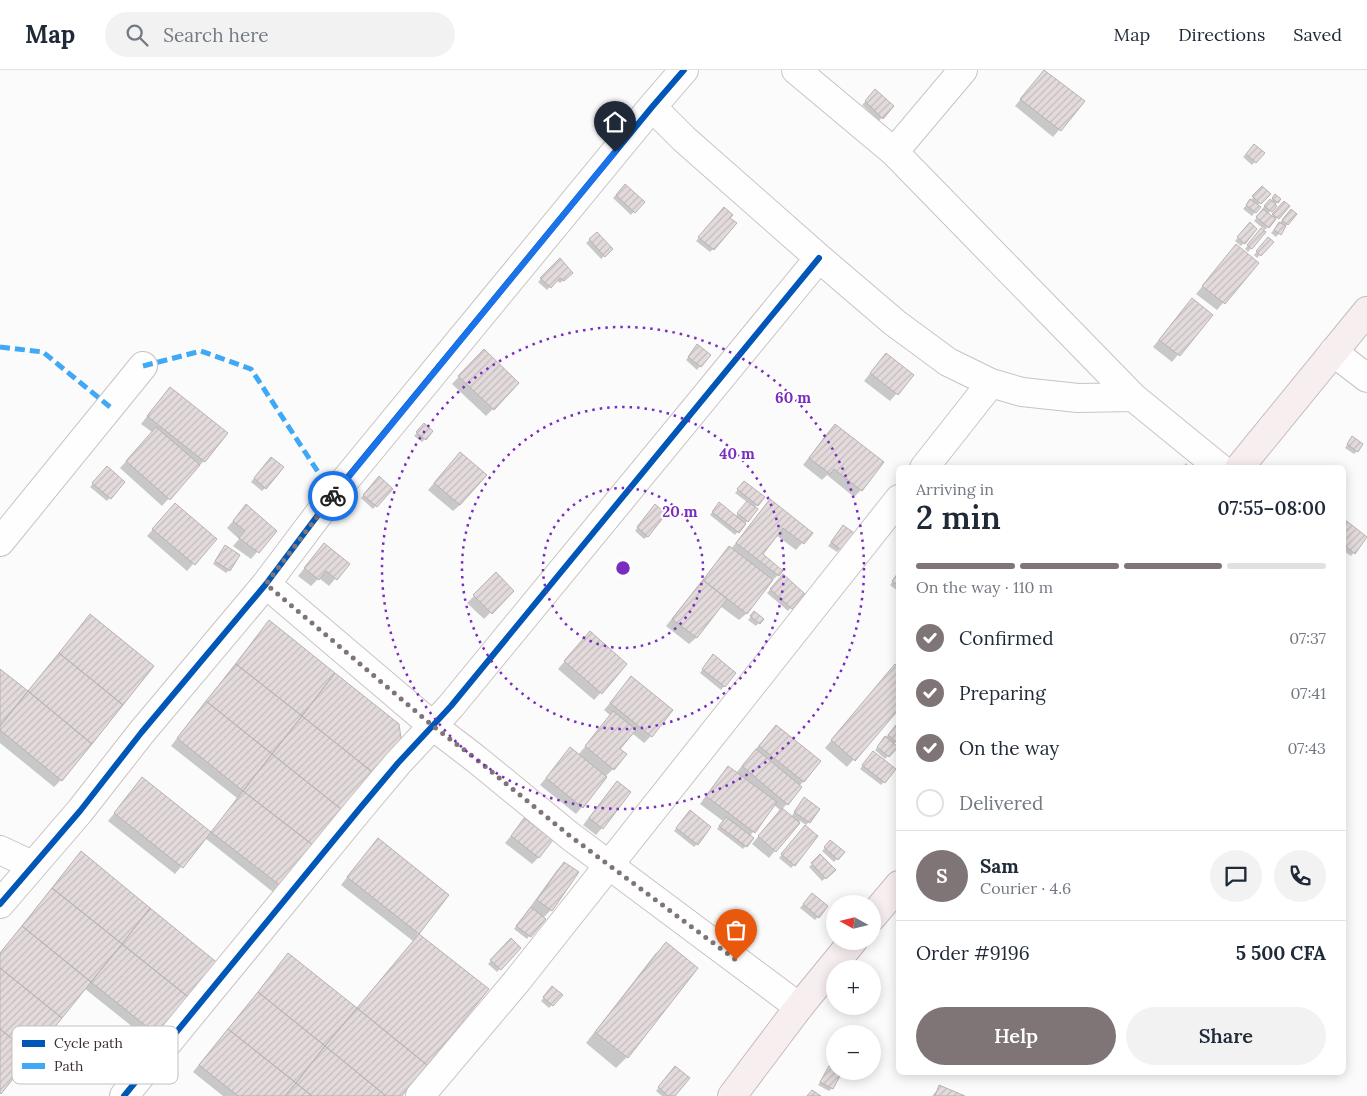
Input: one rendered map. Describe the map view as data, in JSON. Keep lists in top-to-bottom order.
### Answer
{
  "legend": ["Cycle path", "Path"],
  "north": "left",
  "page": {
    "header": "Map",
    "search": "Search here",
    "nav": ["Map", "Directions", "Saved"],
    "heading": ["2 min", "Arriving in", "07:55–08:00"],
    "panel": [
      "Sam",
      "Courier · 4.6",
      "Order #9196",
      "5 500 CFA"
    ],
    "bar": "On the way · 110 m",
    "list": [
      ["Confirmed", "07:37"],
      ["Preparing", "07:41"],
      ["On the way", "07:43"],
      "Delivered"
    ],
    "round": "S",
    "map_buttons": ["+", "−"],
    "buttons": ["Help", "Share"]
  },
  "rings": ["60 m", "40 m", "20 m"]
}
